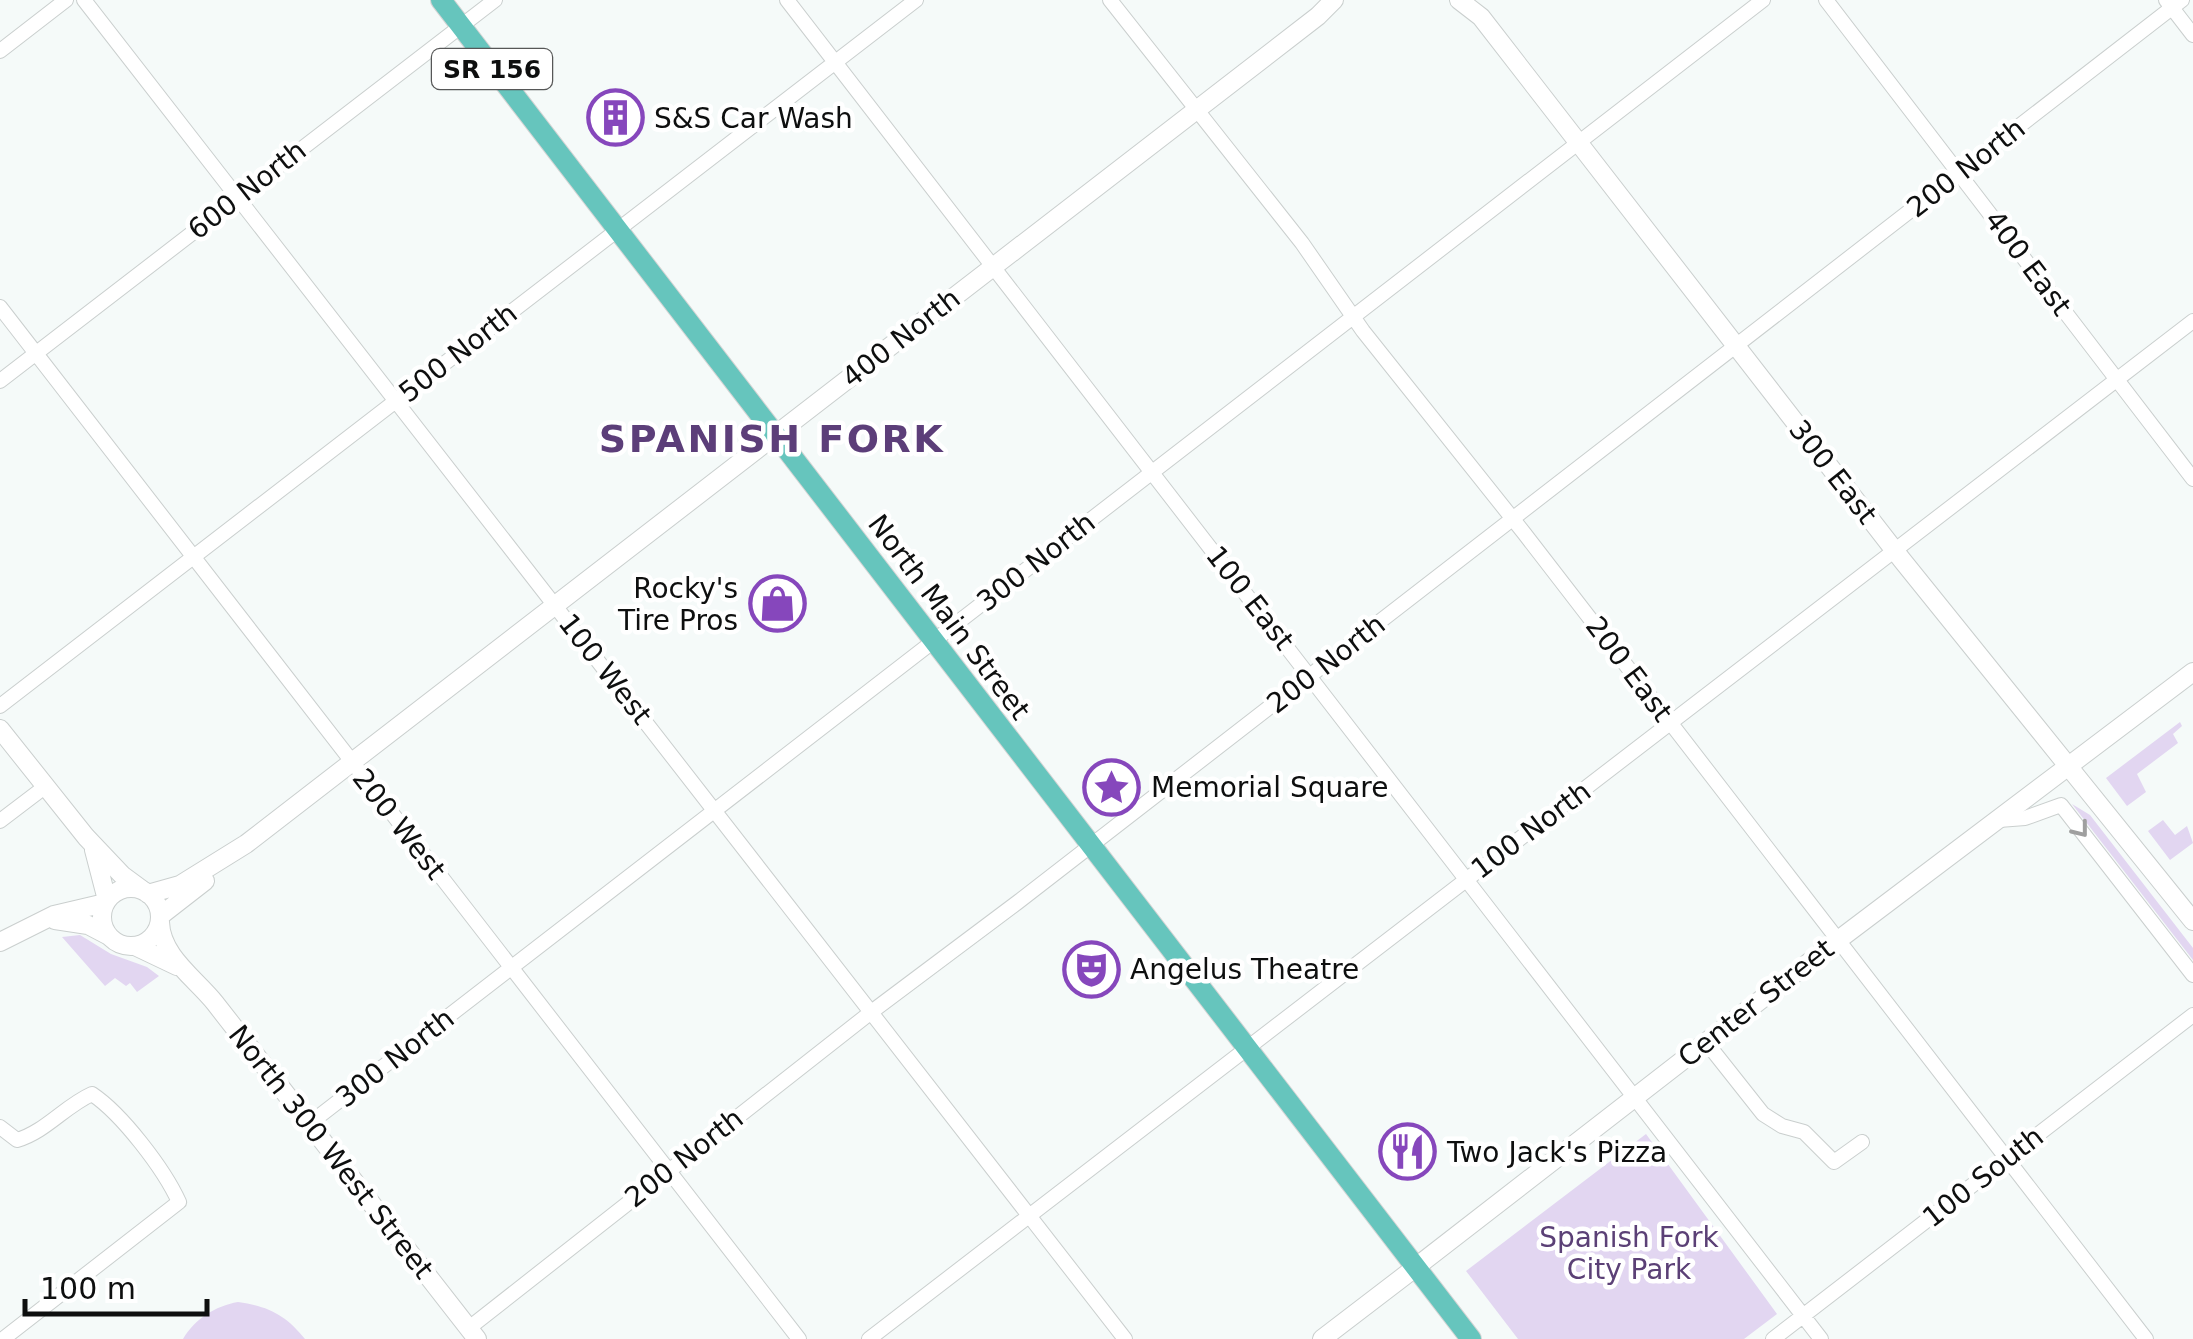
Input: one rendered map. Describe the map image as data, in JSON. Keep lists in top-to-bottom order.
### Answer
{
  "streets": {
    "main road": [
      "SR 156",
      "400 North",
      "300 East",
      "North Main Street",
      "Center Street",
      "North 300 West Street"
    ],
    "street": [
      "200 North",
      "600 North",
      "400 East",
      "500 North",
      "300 North",
      "100 East",
      "100 West",
      "200 East",
      "200 West",
      "100 North",
      "100 South"
    ]
  },
  "crossings": [
    ["SR 156", "North Main Street"],
    ["SR 156", "Center Street"],
    ["200 North", "400 East"],
    ["200 North", "300 East"],
    ["200 North", "100 East"],
    ["200 North", "North Main Street"],
    ["200 North", "100 West"],
    ["200 North", "200 East"],
    ["200 North", "200 West"],
    ["200 North", "North 300 West Street"],
    ["600 North", "North Main Street"],
    ["600 North", "100 West"],
    ["600 North", "200 West"],
    ["400 East", "100 North"],
    ["400 North", "100 East"],
    ["400 North", "North Main Street"],
    ["400 North", "100 West"],
    ["400 North", "200 East"],
    ["400 North", "200 West"],
    ["500 North", "100 East"],
    ["500 North", "North Main Street"],
    ["500 North", "100 West"],
    ["500 North", "200 West"],
    ["300 East", "300 North"],
    ["300 East", "100 North"],
    ["300 East", "Center Street"],
    ["300 North", "100 East"],
    ["300 North", "North Main Street"],
    ["300 North", "100 West"],
    ["300 North", "200 East"],
    ["300 North", "200 West"],
    ["300 North", "North 300 West Street"],
    ["100 East", "100 North"],
    ["100 East", "Center Street"],
    ["100 East", "100 South"],
    ["North Main Street", "100 North"],
    ["North Main Street", "Center Street"],
    ["100 West", "100 North"],
    ["200 East", "100 North"],
    ["200 East", "Center Street"],
    ["200 East", "100 South"]
  ],
  "districts": ["SPANISH FORK"],
  "parks": ["Spanish Fork City Park"],
  "places": {
    "building": ["S&S Car Wash"],
    "shop": ["Rocky's Tire Pros"],
    "place": ["Memorial Square"],
    "theatre": ["Angelus Theatre"],
    "restaurant": ["Two Jack's Pizza"]
  },
  "scale_bar": "100 m"
}
